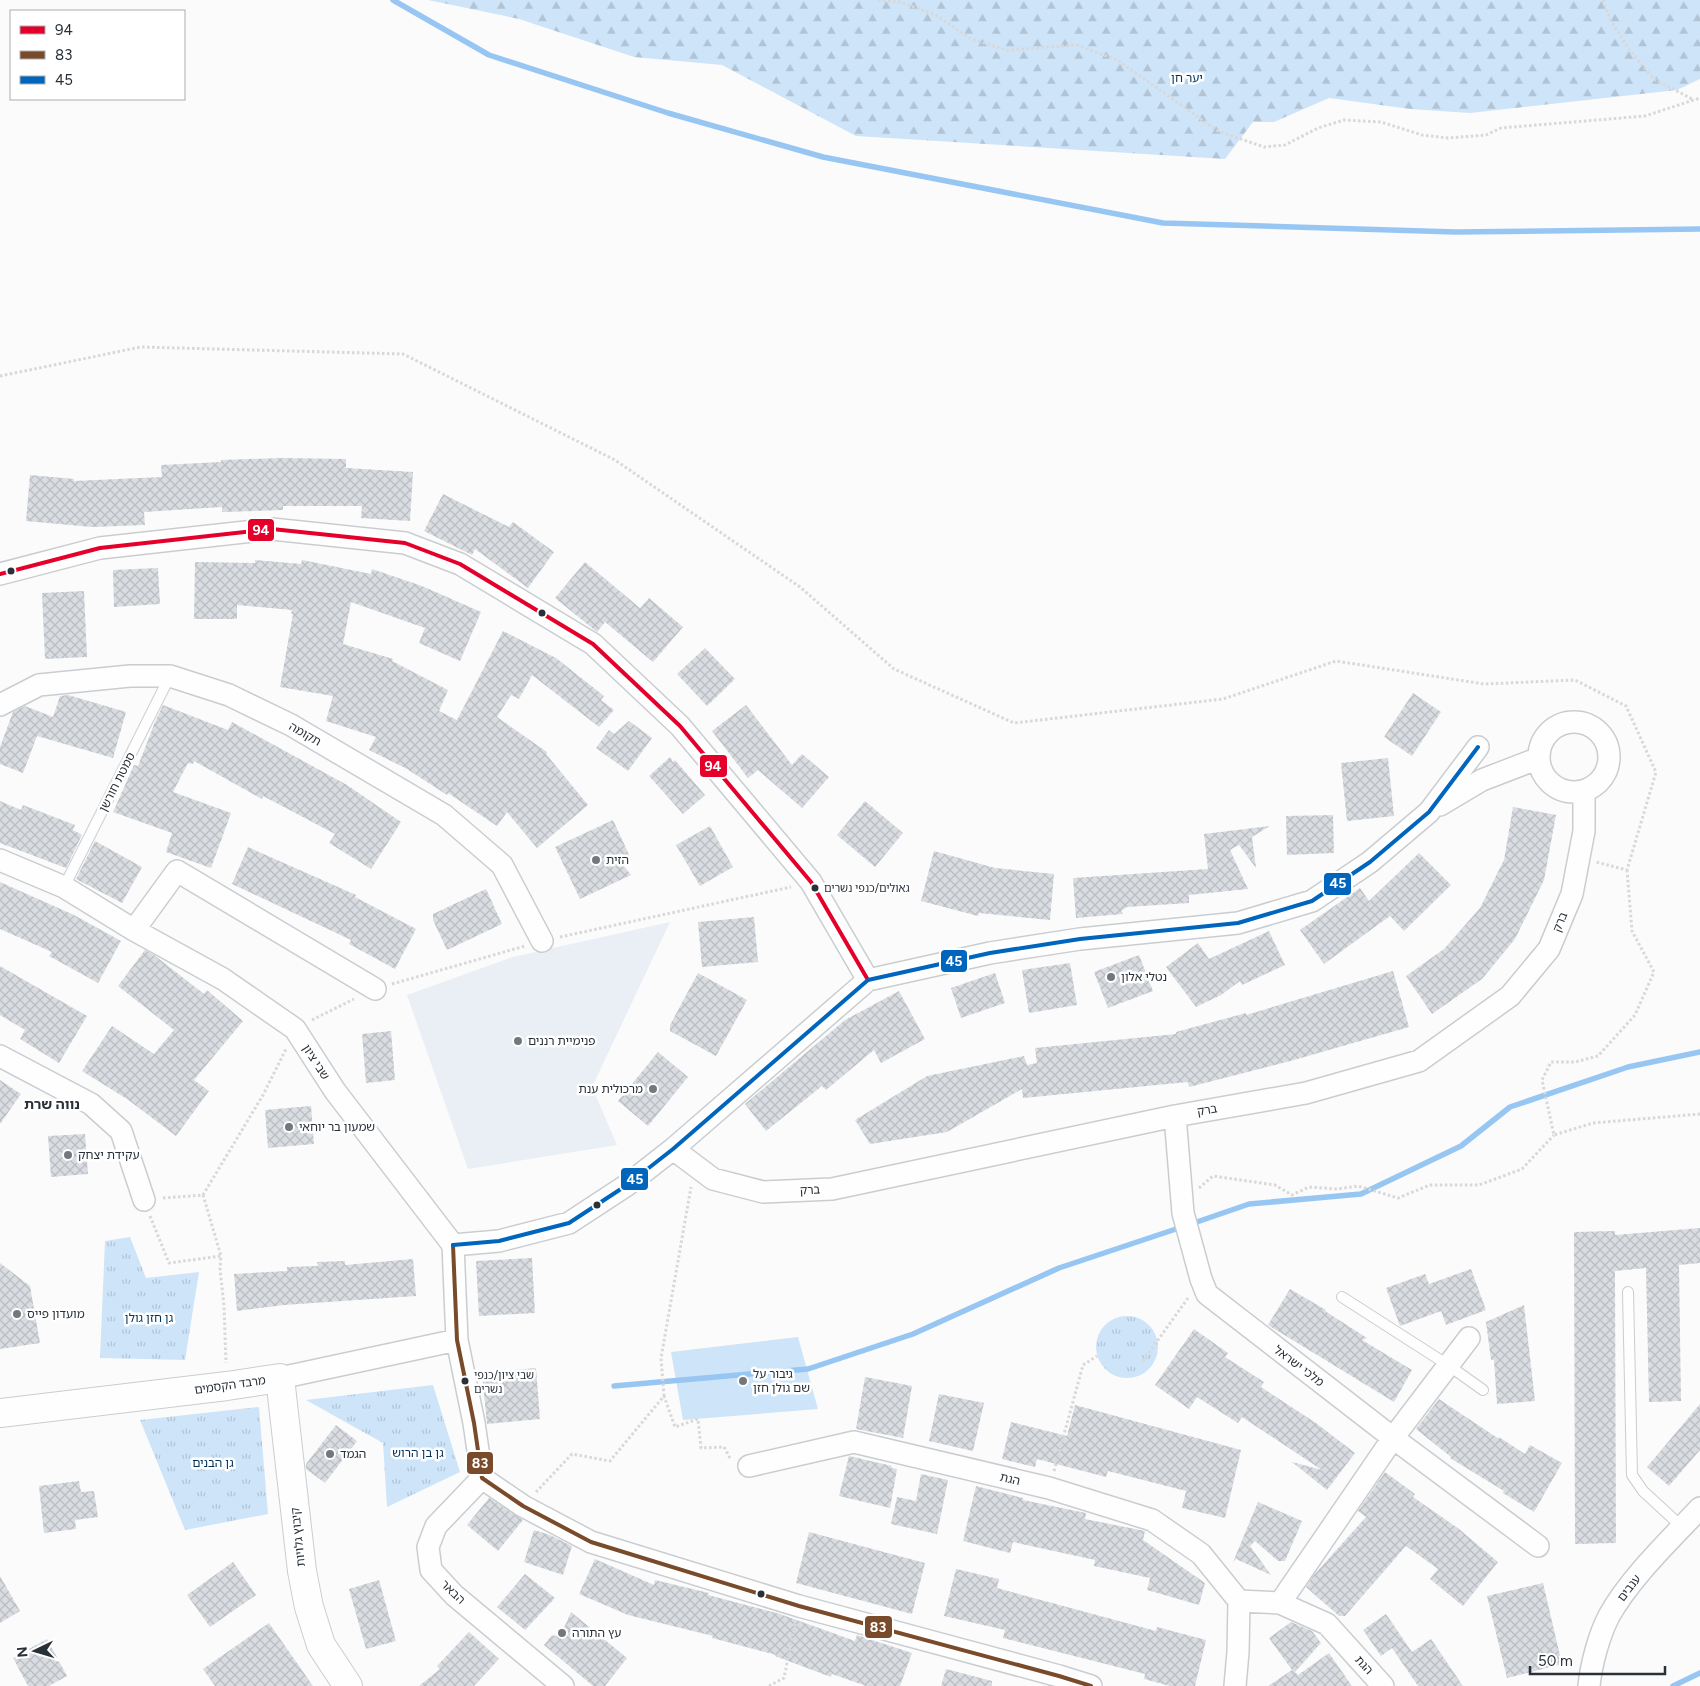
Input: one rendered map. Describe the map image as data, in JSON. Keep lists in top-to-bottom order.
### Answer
{
  "streets": {
    "street": [
      "תקומה",
      "ברק",
      "שבי ציון",
      "מלכי ישראל",
      "מרבד הקסמים",
      "הגת",
      "קיבוץ גלויות",
      "ענבים",
      "הבאר"
    ],
    "lane": ["סמטת חורשן"]
  },
  "crossings": [
    ["תקומה", "סמטת חורשן"],
    ["סמטת חורשן", "שבי ציון"],
    ["ברק", "מלכי ישראל"],
    ["מרבד הקסמים", "קיבוץ גלויות"]
  ],
  "districts": ["נווה שרת"],
  "parks": [
    "יער חן",
    "גן חזן גולן",
    "גן בן הרוש",
    "גן הבנים"
  ],
  "places": [
    "הזית",
    "גאולים/כנפי נשרים",
    "נטלי אלון",
    "פנימיית רננים",
    "מרכולית ענת",
    "שמעון בר יוחאי",
    "עקידת יצחק",
    "מועדון פייס",
    "שבי ציון/כנפי נשרים",
    "גיבור על שם גולן חזן",
    "הגמד",
    "עץ התורה"
  ],
  "lines": ["transit line 94", "transit line 45", "transit line 83"],
  "legend": ["94", "83", "45"],
  "scale_bar": "50 m",
  "north": "left"
}
